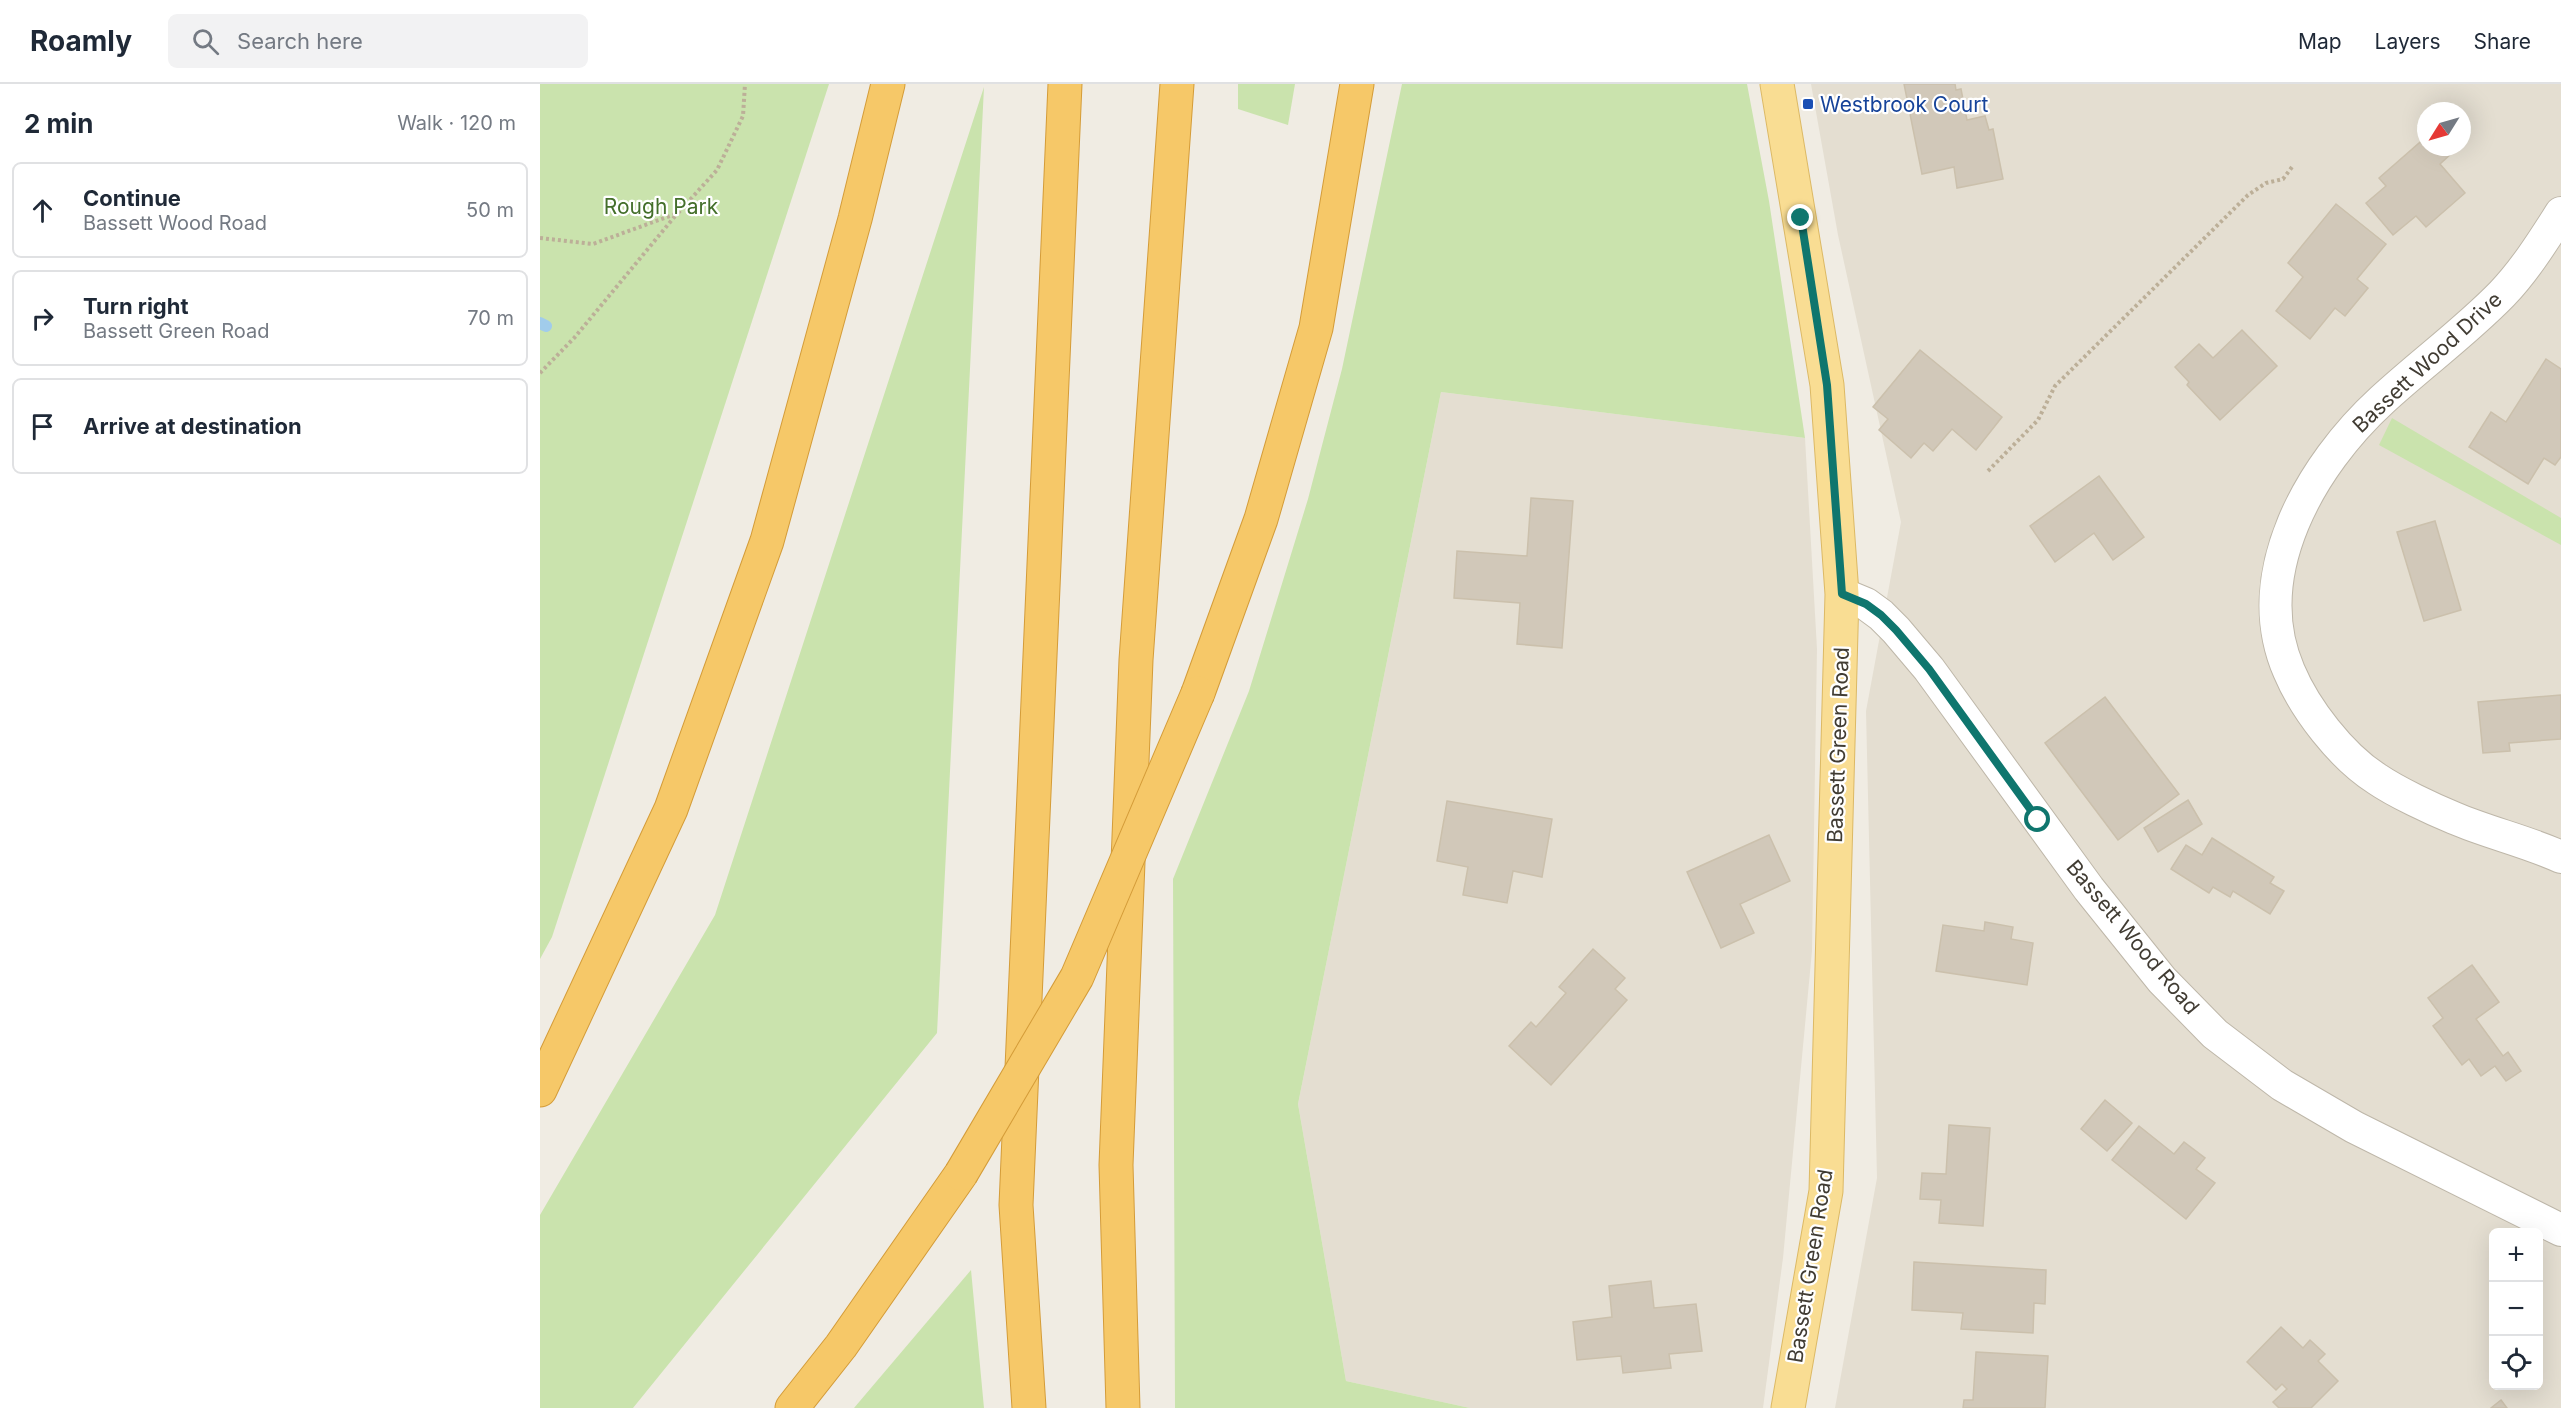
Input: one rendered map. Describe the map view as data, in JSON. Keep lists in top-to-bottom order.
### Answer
{
  "streets": {
    "main road": ["Bassett Green Road"],
    "street": ["Bassett Wood Drive", "Bassett Wood Road"]
  },
  "crossings": [
    ["Bassett Green Road", "Bassett Wood Road"]
  ],
  "parks": ["Rough Park"],
  "places": {
    "transit": ["Westbrook Court"]
  },
  "north": "bottom left",
  "page": {
    "header": "Roamly",
    "search": "Search here",
    "nav": ["Map", "Layers", "Share"],
    "heading": ["2 min", "Walk · 120 m"],
    "list": [
      ["Continue", "Bassett Wood Road", "50 m"],
      ["Turn right", "Bassett Green Road", "70 m"],
      "Arrive at destination"
    ],
    "map_buttons": ["+", "−"]
  }
}
